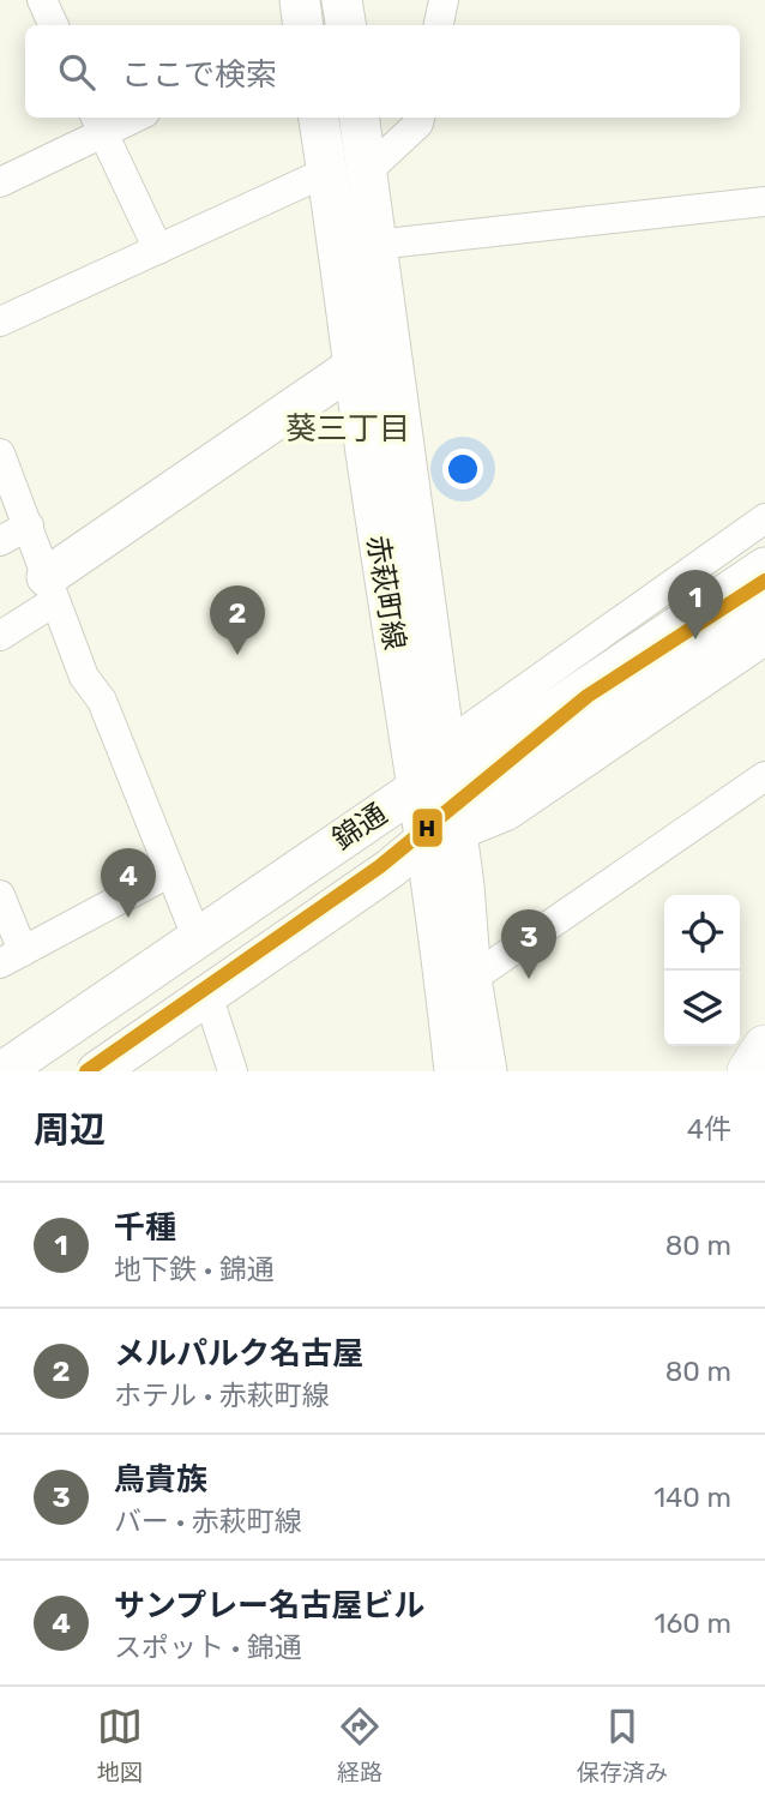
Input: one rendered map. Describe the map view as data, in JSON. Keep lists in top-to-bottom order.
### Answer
{
  "streets": {
    "street": ["赤萩町線", "錦通"]
  },
  "crossings": [
    ["赤萩町線", "錦通"]
  ],
  "districts": ["葵三丁目"],
  "lines": ["transit line H"],
  "page": {
    "search": "ここで検索",
    "pins": [
      "1",
      "2",
      "4",
      "3"
    ],
    "heading": ["周辺", "4件"],
    "list": [
      {
        "mark": "1",
        "name": "千種",
        "note": "地下鉄 · 錦通",
        "value": "80 m"
      },
      {
        "mark": "2",
        "name": "メルパルク名古屋",
        "note": "ホテル · 赤萩町線",
        "value": "80 m"
      },
      {
        "mark": "3",
        "name": "鳥貴族",
        "note": "バー · 赤萩町線",
        "value": "140 m"
      },
      {
        "mark": "4",
        "name": "サンプレー名古屋ビル",
        "note": "スポット · 錦通",
        "value": "160 m"
      }
    ],
    "nav": ["地図", "経路", "保存済み"]
  }
}
